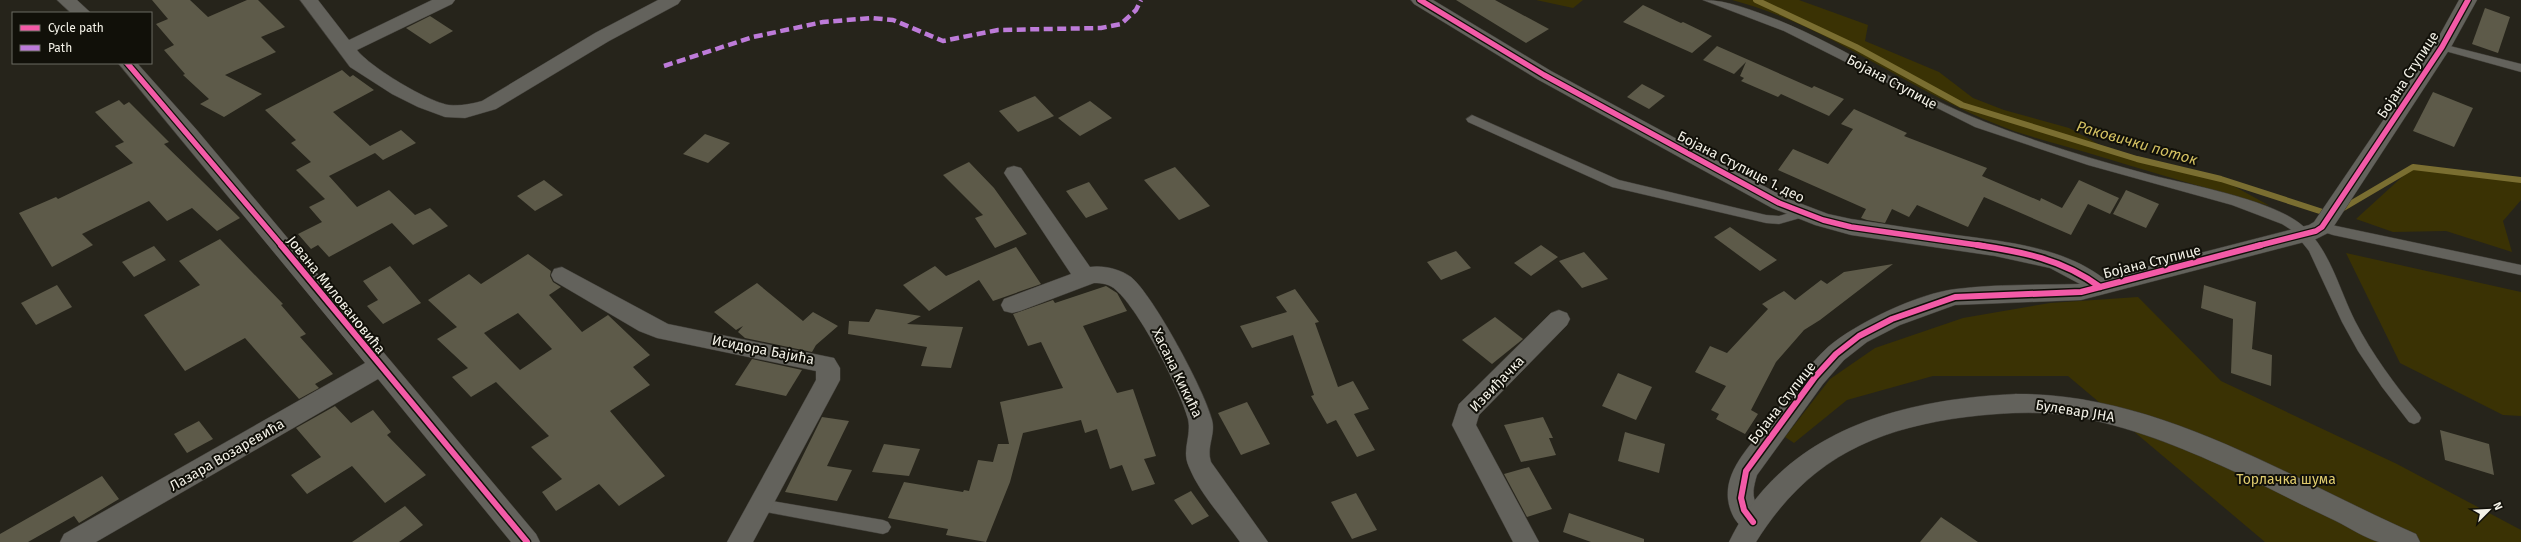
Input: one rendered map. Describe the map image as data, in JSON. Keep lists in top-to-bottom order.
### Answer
{
  "streets": {
    "street": [
      "Бојана Ступице",
      "Бојана Ступице 1. део",
      "Јована Миловановића",
      "Исидора Бајића",
      "Хасана Кикића",
      "Извиђачка",
      "Булевар ЈНА",
      "Лазара Возаревића"
    ]
  },
  "crossings": [
    ["Бојана Ступице", "Бојана Ступице 1. део"],
    ["Бојана Ступице", "Булевар ЈНА"],
    ["Јована Миловановића", "Лазара Возаревића"]
  ],
  "water": ["Раковички поток"],
  "parks": ["Торлачка шума"],
  "legend": ["Cycle path", "Path"],
  "north": "top right"
}
